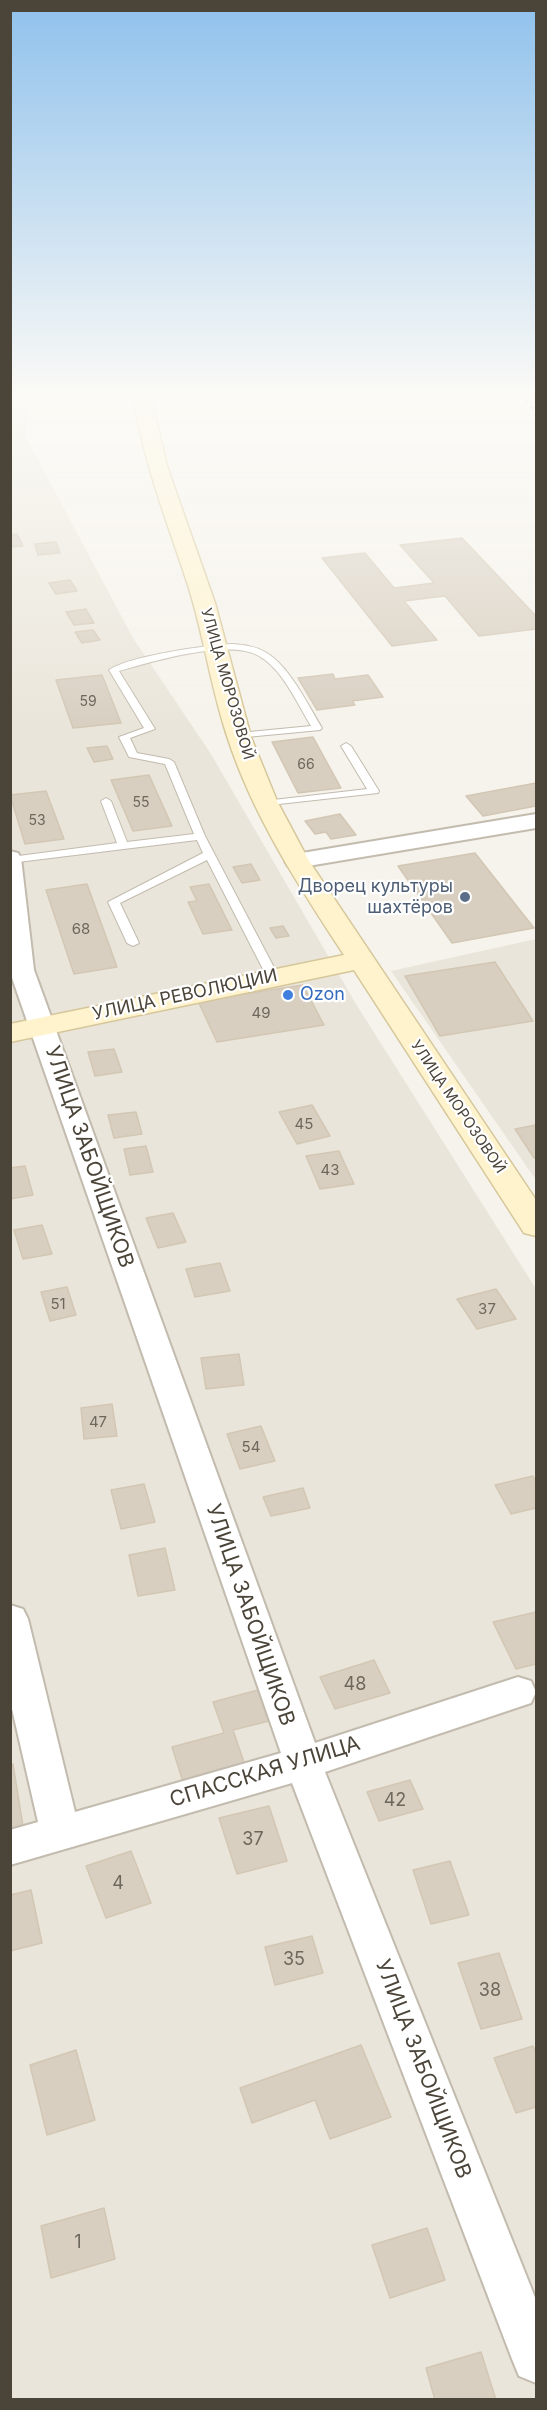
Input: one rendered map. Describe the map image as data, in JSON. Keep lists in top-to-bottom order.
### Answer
{
  "streets": {
    "main road": ["УЛИЦА МОРОЗОВОЙ", "УЛИЦА РЕВОЛЮЦИИ"],
    "street": ["УЛИЦА ЗАБОЙЩИКОВ", "СПАССКАЯ УЛИЦА"]
  },
  "crossings": [
    ["УЛИЦА МОРОЗОВОЙ", "УЛИЦА РЕВОЛЮЦИИ"],
    ["УЛИЦА РЕВОЛЮЦИИ", "УЛИЦА ЗАБОЙЩИКОВ"],
    ["УЛИЦА ЗАБОЙЩИКОВ", "СПАССКАЯ УЛИЦА"]
  ],
  "places": ["Дворец культуры шахтёров", "Ozon"],
  "house_numbers": [
    "59",
    "66",
    "55",
    "53",
    "68",
    "49",
    "45",
    "43",
    "51",
    "37",
    "47",
    "54",
    "48",
    "42",
    "37",
    "4",
    "35",
    "38",
    "1"
  ]
}
